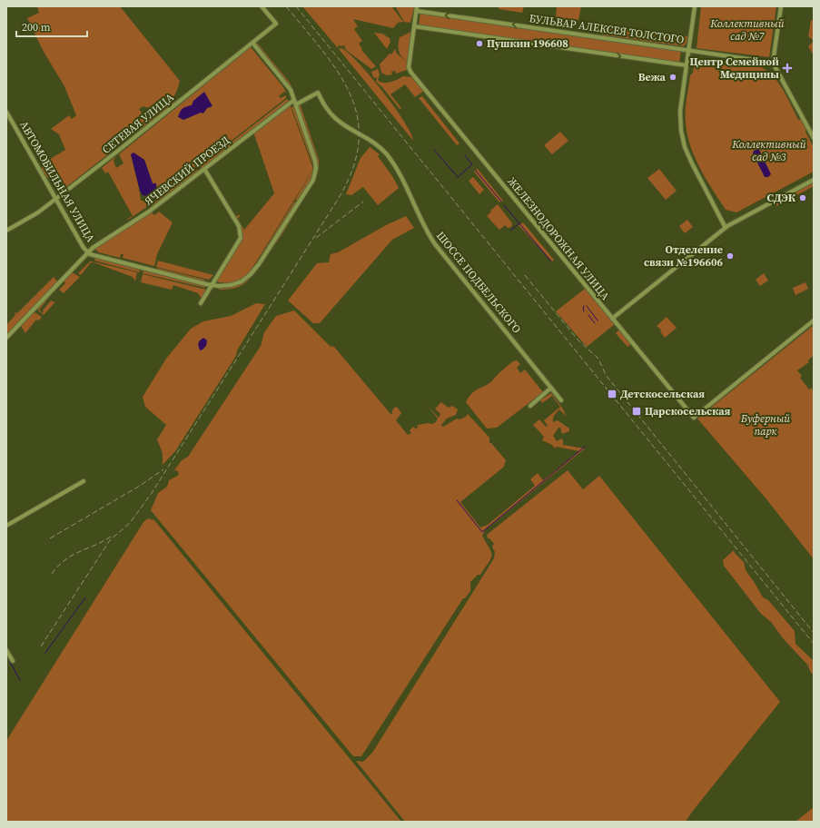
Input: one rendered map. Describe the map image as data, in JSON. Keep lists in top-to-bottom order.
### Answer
{
  "streets": {
    "street": [
      "БУЛЬВАР АЛЕКСЕЯ ТОЛСТОГО",
      "СЕТЕВАЯ УЛИЦА",
      "ЯЧЕВСКИЙ ПРОЕЗД",
      "АВТОМОБИЛЬНАЯ УЛИЦА",
      "ЖЕЛЕЗНОДОРОЖНАЯ УЛИЦА",
      "ШОССЕ ПОДБЕЛЬСКОГО"
    ]
  },
  "crossings": [
    ["СЕТЕВАЯ УЛИЦА", "АВТОМОБИЛЬНАЯ УЛИЦА"],
    ["ЯЧЕВСКИЙ ПРОЕЗД", "АВТОМОБИЛЬНАЯ УЛИЦА"]
  ],
  "parks": ["Коллективный сад №7", "Коллективный сад №3", "Буферный парк"],
  "places": {
    "other": [
      "Пушкин 196608",
      "Вежа",
      "СДЭК",
      "Отделение связи №196606"
    ],
    "health": ["Центр Семейной Медицины"],
    "transit": ["Детскосельская", "Царскосельская"]
  },
  "scale_bar": "200 m"
}
